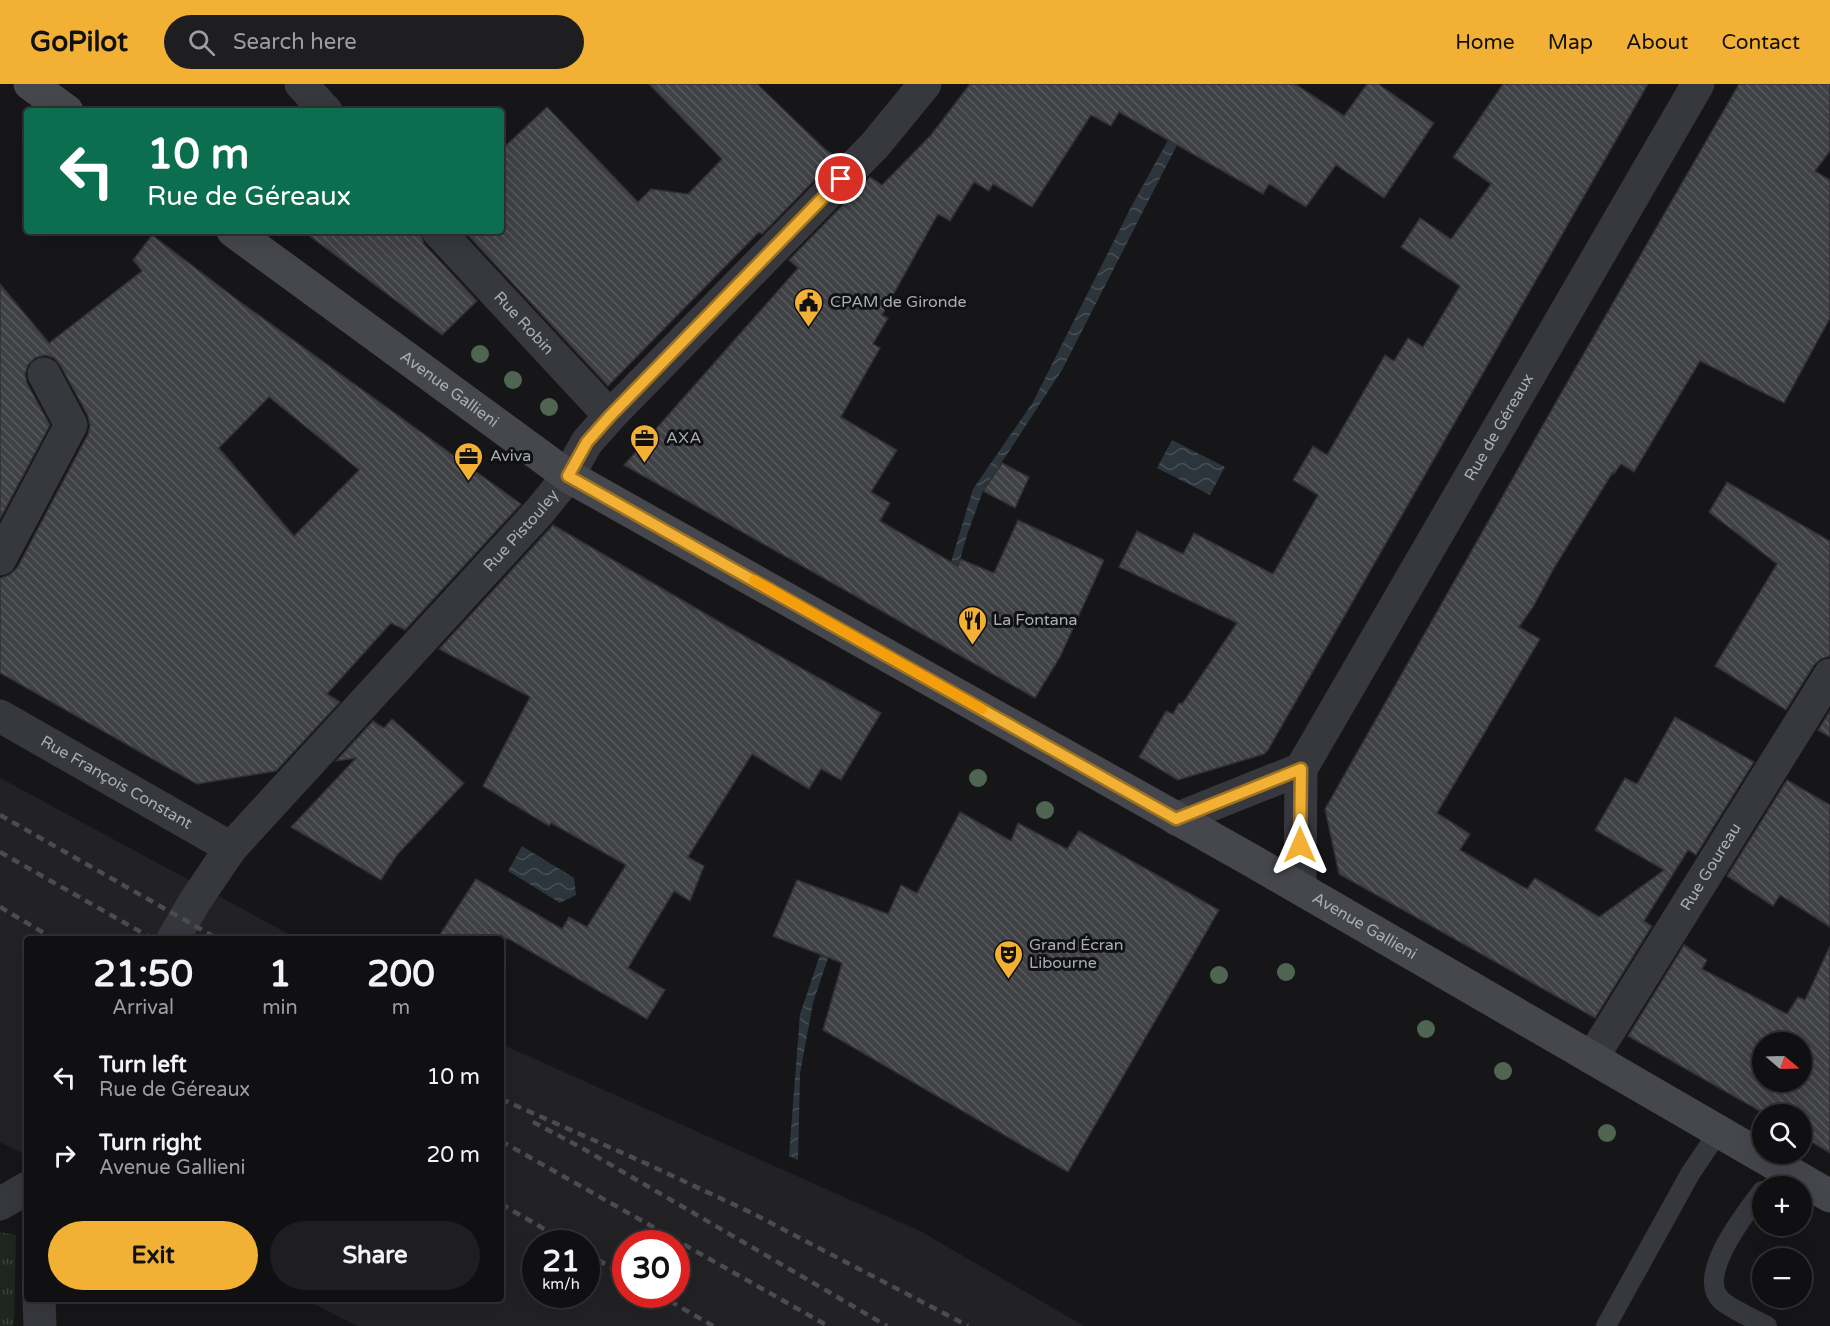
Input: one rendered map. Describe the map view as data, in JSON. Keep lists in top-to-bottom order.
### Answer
{
  "streets": {
    "main road": ["Avenue Gallieni"],
    "street": [
      "Rue Robin",
      "Rue de Géreaux",
      "Rue Pistouley",
      "Rue François Constant",
      "Rue Goureau"
    ]
  },
  "crossings": [
    ["Rue Robin", "Rue Pistouley"],
    ["Avenue Gallieni", "Rue de Géreaux"],
    ["Avenue Gallieni", "Rue Pistouley"],
    ["Avenue Gallieni", "Rue Goureau"],
    ["Rue Pistouley", "Rue François Constant"]
  ],
  "places": {
    "public building": ["CPAM de Gironde"],
    "office": ["AXA", "Aviva"],
    "restaurant": ["La Fontana"],
    "theatre": ["Grand Écran Libourne"]
  },
  "north": "right",
  "page": {
    "header": "GoPilot",
    "search": "Search here",
    "nav": [
      "Home",
      "Map",
      "About",
      "Contact"
    ],
    "turn": ["10 m", "Rue de Géreaux"],
    "eta": [
      "21:50",
      "Arrival",
      "1",
      "min",
      "200",
      "m"
    ],
    "map_buttons": ["+", "−"],
    "list": [
      {
        "name": "Turn left",
        "note": "Rue de Géreaux",
        "value": "10 m"
      },
      {
        "name": "Turn right",
        "note": "Avenue Gallieni",
        "value": "20 m"
      }
    ],
    "buttons": ["Exit", "Share"],
    "speed": "21 km/h",
    "limit": "30"
  }
}
